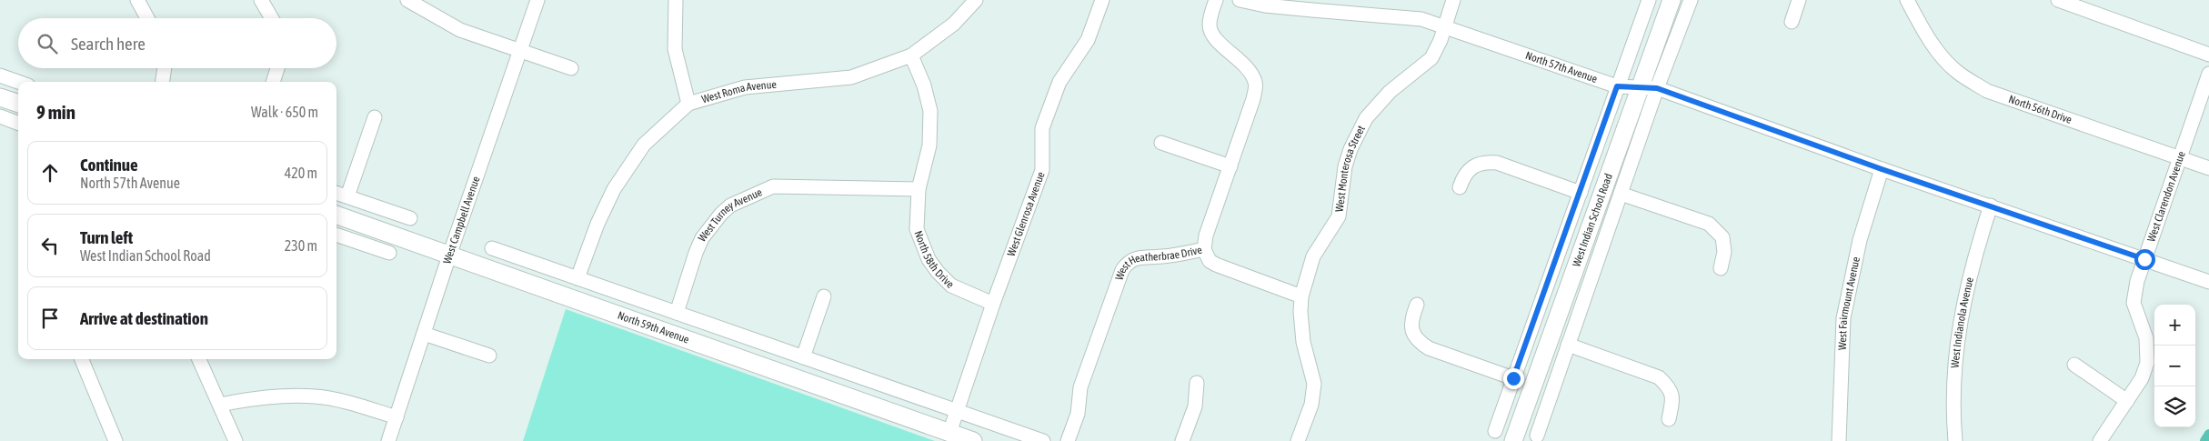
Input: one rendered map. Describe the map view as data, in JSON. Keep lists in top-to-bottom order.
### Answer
{
  "streets": {
    "main road": ["West Indian School Road", "North 59th Avenue"],
    "street": [
      "North 57th Avenue",
      "West Roma Avenue",
      "North 56th Drive",
      "West Monterosa Street",
      "West Clarendon Avenue",
      "West Glenrosa Avenue",
      "West Turney Avenue",
      "West Campbell Avenue",
      "North 58th Drive",
      "West Heatherbrae Drive",
      "West Fairmount Avenue",
      "West Indianola Avenue"
    ]
  },
  "crossings": [
    ["North 57th Avenue", "West Monterosa Street"],
    ["North 57th Avenue", "West Clarendon Avenue"],
    ["North 57th Avenue", "West Indian School Road"],
    ["North 57th Avenue", "West Fairmount Avenue"],
    ["North 57th Avenue", "West Indianola Avenue"],
    ["West Roma Avenue", "North 58th Drive"],
    ["West Roma Avenue", "North 59th Avenue"],
    ["North 56th Drive", "West Clarendon Avenue"],
    ["West Glenrosa Avenue", "North 58th Drive"],
    ["West Glenrosa Avenue", "North 59th Avenue"],
    ["West Turney Avenue", "North 58th Drive"],
    ["West Turney Avenue", "North 59th Avenue"],
    ["West Campbell Avenue", "North 59th Avenue"]
  ],
  "page": {
    "search": "Search here",
    "heading": ["9 min", "Walk · 650 m"],
    "list": [
      ["Continue", "North 57th Avenue", "420 m"],
      ["Turn left", "West Indian School Road", "230 m"],
      "Arrive at destination"
    ],
    "map_buttons": ["+", "−"]
  }
}
